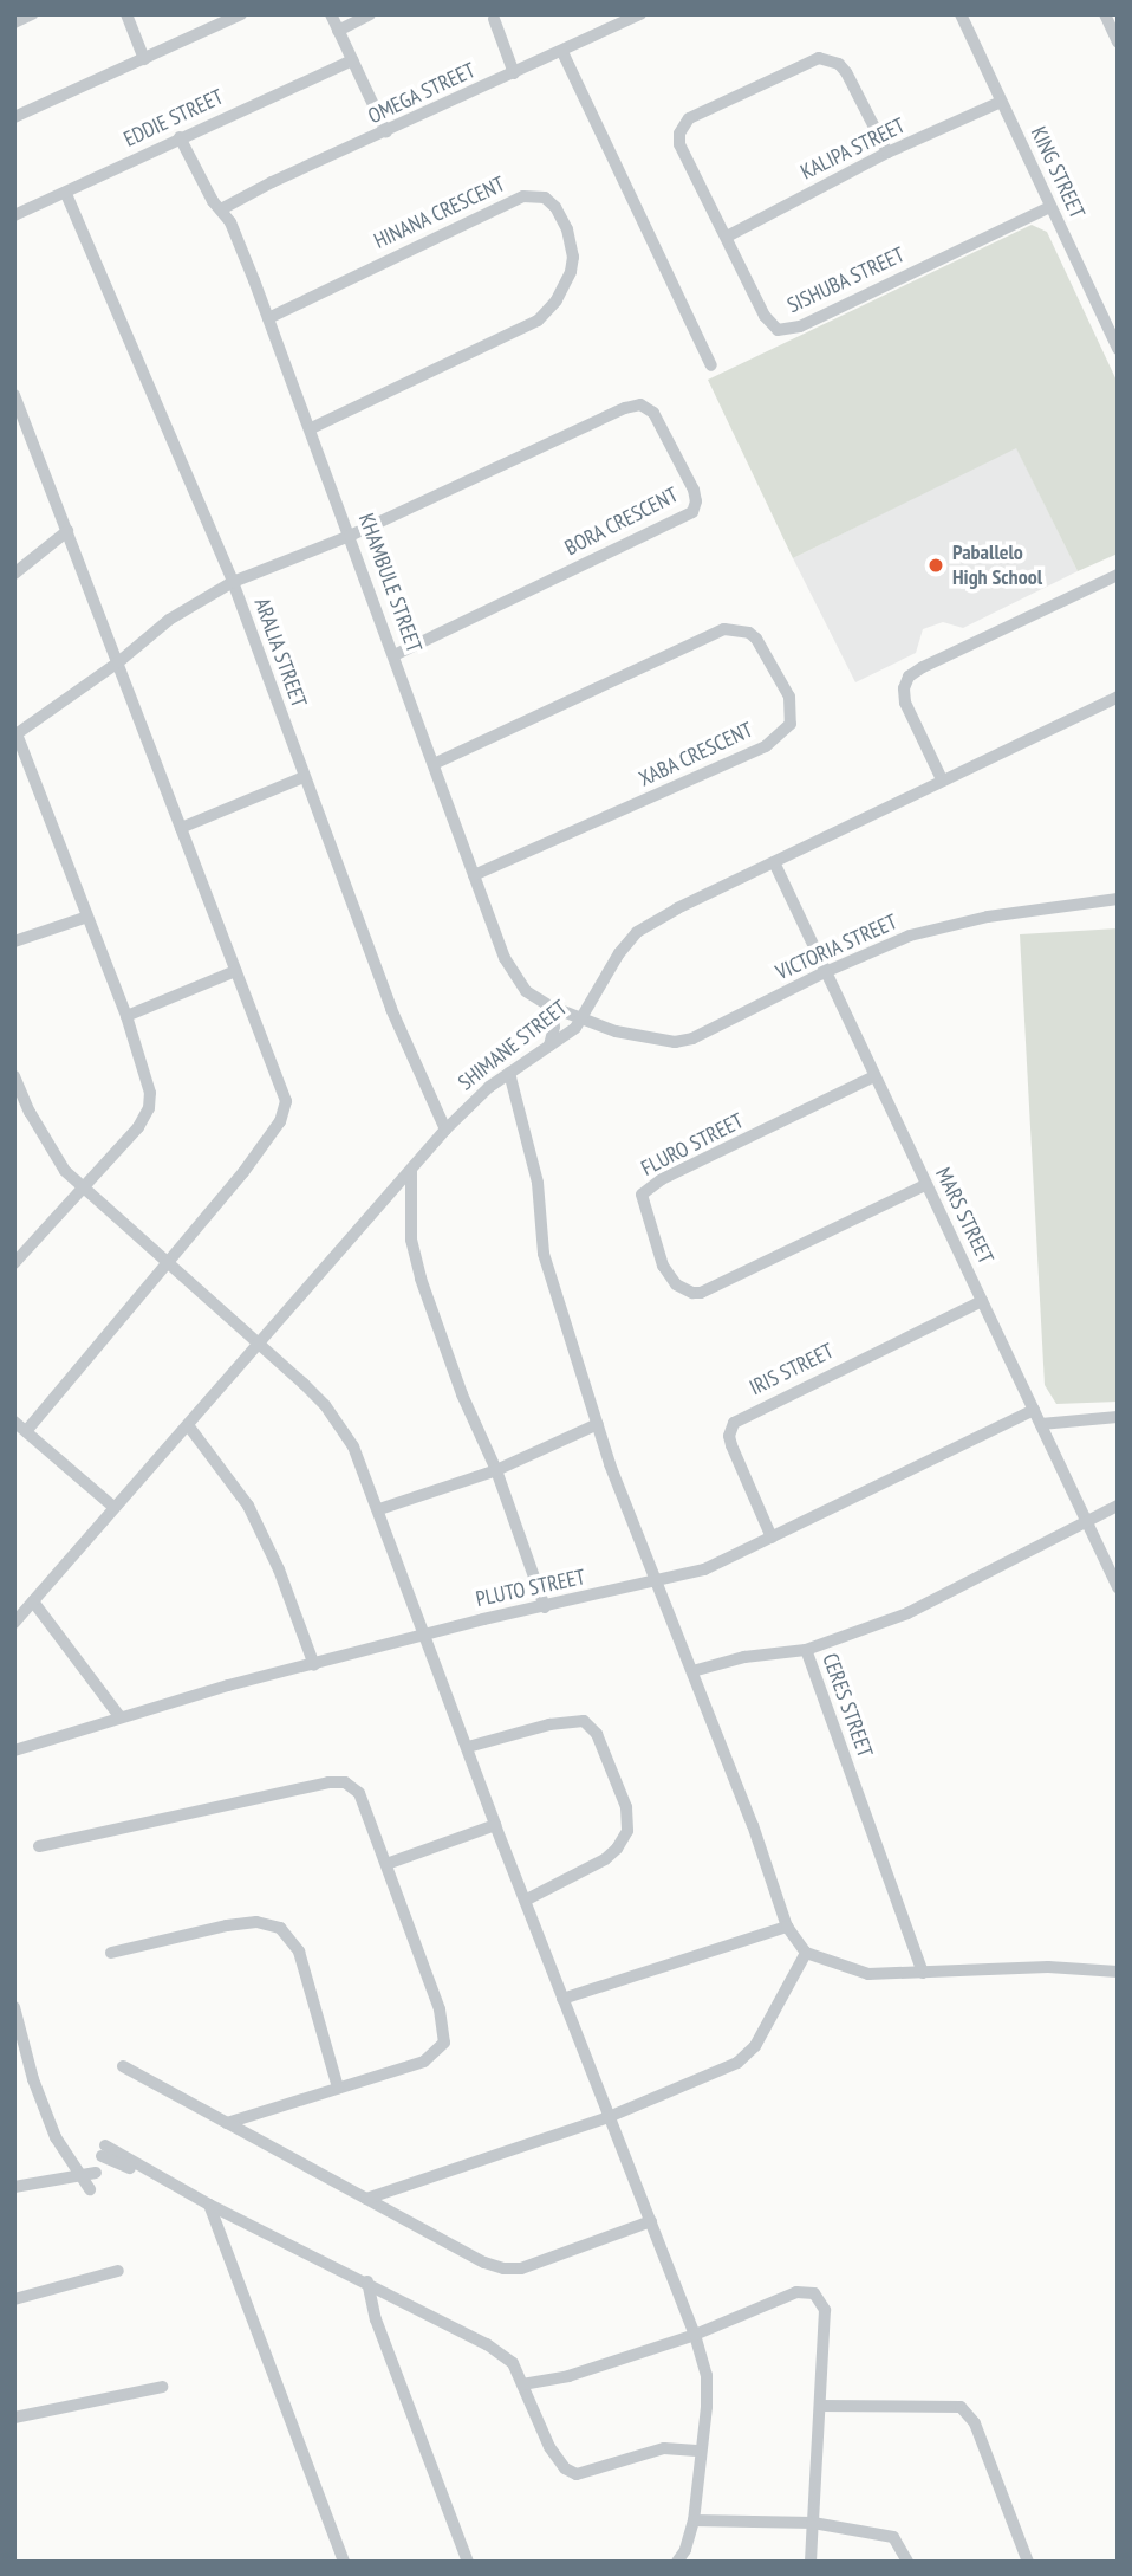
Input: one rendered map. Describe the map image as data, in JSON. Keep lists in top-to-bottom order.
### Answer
{
  "streets": {
    "street": [
      "OMEGA STREET",
      "EDDIE STREET",
      "KALIPA STREET",
      "KING STREET",
      "HINANA CRESCENT",
      "SISHUBA STREET",
      "BORA CRESCENT",
      "KHAMBULE STREET",
      "ARALIA STREET",
      "XABA CRESCENT",
      "VICTORIA STREET",
      "SHIMANE STREET",
      "FLURO STREET",
      "MARS STREET",
      "IRIS STREET",
      "PLUTO STREET",
      "CERES STREET"
    ]
  },
  "crossings": [
    ["OMEGA STREET", "KHAMBULE STREET"],
    ["EDDIE STREET", "KHAMBULE STREET"],
    ["EDDIE STREET", "ARALIA STREET"],
    ["KALIPA STREET", "KING STREET"],
    ["KALIPA STREET", "SISHUBA STREET"],
    ["KING STREET", "SISHUBA STREET"],
    ["HINANA CRESCENT", "KHAMBULE STREET"],
    ["BORA CRESCENT", "KHAMBULE STREET"],
    ["BORA CRESCENT", "ARALIA STREET"],
    ["KHAMBULE STREET", "XABA CRESCENT"],
    ["KHAMBULE STREET", "VICTORIA STREET"],
    ["KHAMBULE STREET", "SHIMANE STREET"],
    ["ARALIA STREET", "SHIMANE STREET"],
    ["VICTORIA STREET", "SHIMANE STREET"],
    ["VICTORIA STREET", "MARS STREET"],
    ["SHIMANE STREET", "MARS STREET"],
    ["FLURO STREET", "MARS STREET"],
    ["MARS STREET", "IRIS STREET"],
    ["MARS STREET", "PLUTO STREET"],
    ["MARS STREET", "CERES STREET"],
    ["IRIS STREET", "PLUTO STREET"]
  ],
  "places": ["Paballelo High School"]
}
